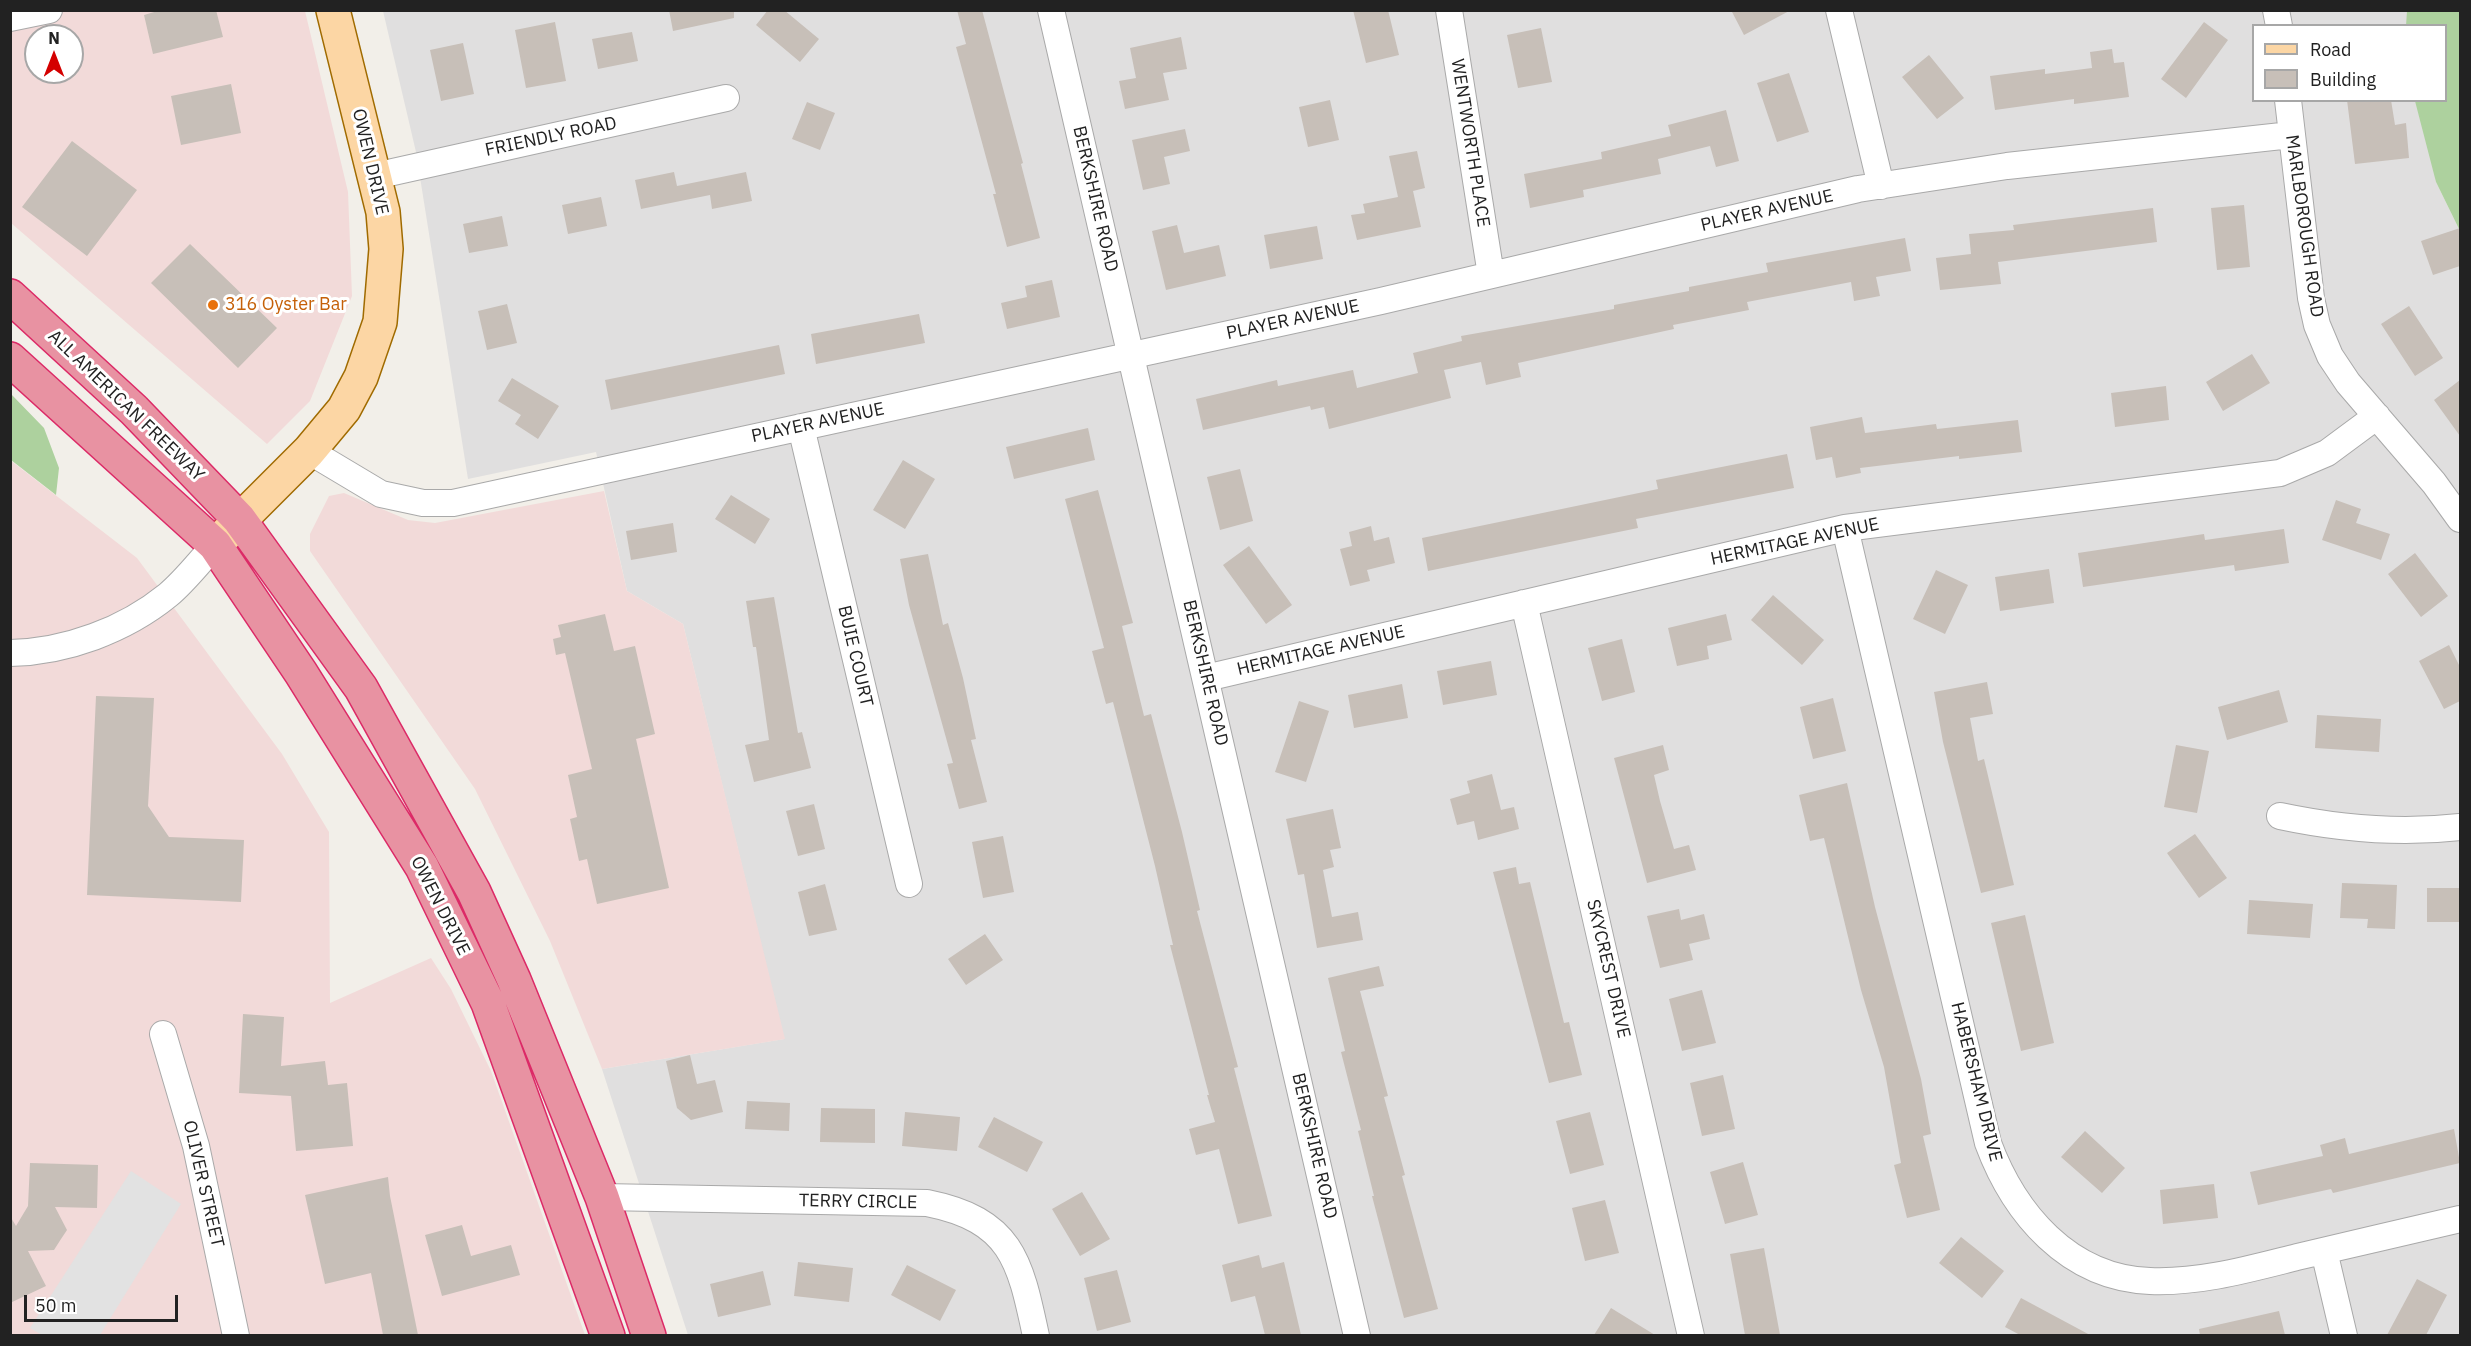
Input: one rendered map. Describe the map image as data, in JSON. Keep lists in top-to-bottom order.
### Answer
{
  "streets": {
    "highway": ["OWEN DRIVE", "ALL AMERICAN FREEWAY"],
    "street": [
      "FRIENDLY ROAD",
      "WENTWORTH PLACE",
      "BERKSHIRE ROAD",
      "PLAYER AVENUE",
      "MARLBOROUGH ROAD",
      "HERMITAGE AVENUE",
      "BUIE COURT",
      "SKYCREST DRIVE",
      "HABERSHAM DRIVE",
      "OLIVER STREET",
      "TERRY CIRCLE"
    ]
  },
  "crossings": [
    ["FRIENDLY ROAD", "OWEN DRIVE"],
    ["WENTWORTH PLACE", "PLAYER AVENUE"],
    ["OWEN DRIVE", "PLAYER AVENUE"],
    ["OWEN DRIVE", "ALL AMERICAN FREEWAY"],
    ["OWEN DRIVE", "TERRY CIRCLE"],
    ["BERKSHIRE ROAD", "PLAYER AVENUE"],
    ["BERKSHIRE ROAD", "HERMITAGE AVENUE"],
    ["PLAYER AVENUE", "MARLBOROUGH ROAD"],
    ["PLAYER AVENUE", "BUIE COURT"],
    ["MARLBOROUGH ROAD", "HERMITAGE AVENUE"],
    ["HERMITAGE AVENUE", "SKYCREST DRIVE"],
    ["HERMITAGE AVENUE", "HABERSHAM DRIVE"]
  ],
  "places": ["316 Oyster Bar"],
  "legend": ["Road", "Building"],
  "scale_bar": "50 m",
  "north": "top"
}
